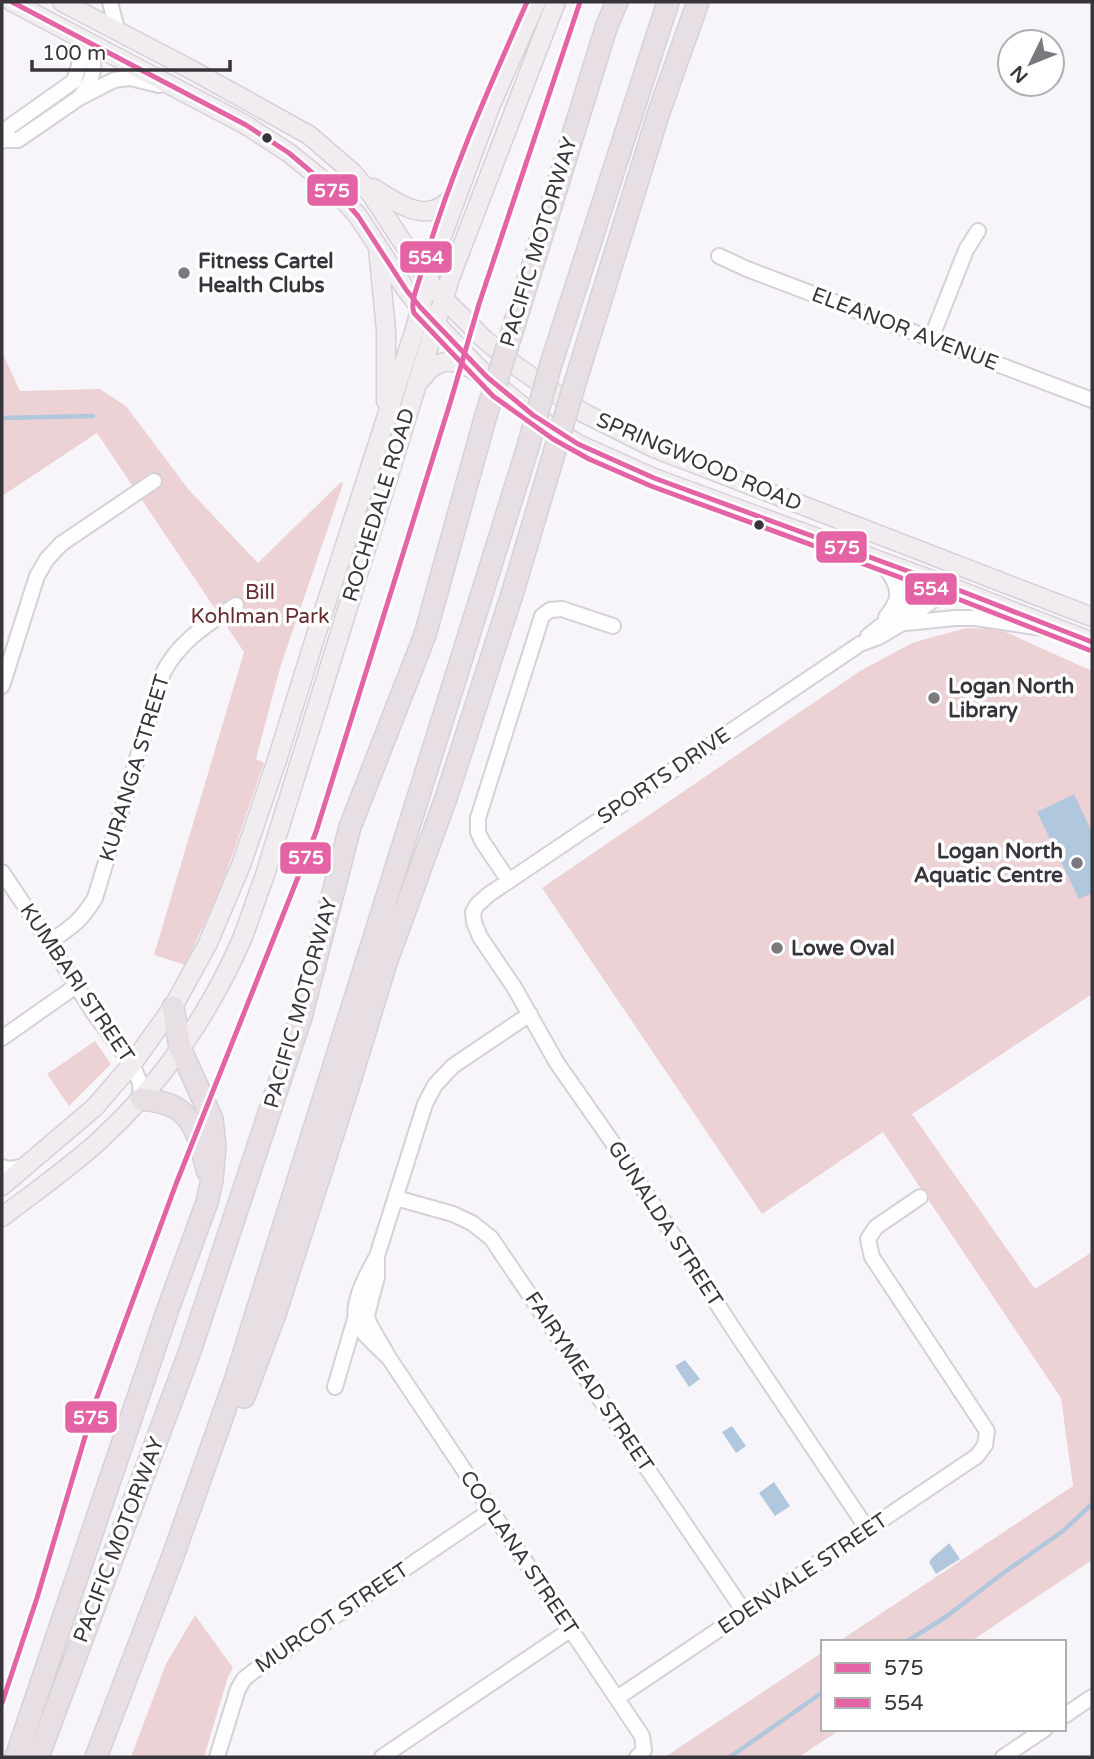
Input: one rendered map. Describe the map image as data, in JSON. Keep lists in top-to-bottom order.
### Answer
{
  "streets": {
    "highway": ["PACIFIC MOTORWAY"],
    "main road": ["SPRINGWOOD ROAD", "ROCHEDALE ROAD", "SPORTS DRIVE"],
    "street": [
      "ELEANOR AVENUE",
      "KURANGA STREET",
      "KUMBARI STREET",
      "GUNALDA STREET",
      "FAIRYMEAD STREET",
      "COOLANA STREET",
      "EDENVALE STREET",
      "MURCOT STREET"
    ]
  },
  "crossings": [
    ["SPRINGWOOD ROAD", "ROCHEDALE ROAD"],
    ["SPRINGWOOD ROAD", "SPORTS DRIVE"],
    ["ROCHEDALE ROAD", "KUMBARI STREET"],
    ["KURANGA STREET", "KUMBARI STREET"],
    ["SPORTS DRIVE", "GUNALDA STREET"],
    ["GUNALDA STREET", "EDENVALE STREET"],
    ["FAIRYMEAD STREET", "EDENVALE STREET"],
    ["COOLANA STREET", "EDENVALE STREET"],
    ["COOLANA STREET", "MURCOT STREET"]
  ],
  "parks": ["Bill Kohlman Park"],
  "places": [
    "Fitness Cartel Health Clubs",
    "Logan North Library",
    "Logan North Aquatic Centre",
    "Lowe Oval"
  ],
  "lines": ["transit line 575", "transit line 554"],
  "legend": ["575", "554"],
  "scale_bar": "100 m",
  "north": "bottom left"
}
